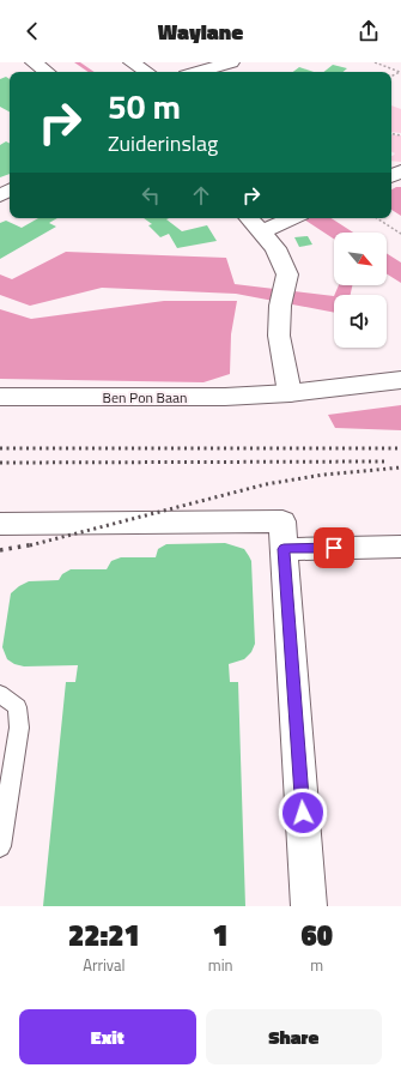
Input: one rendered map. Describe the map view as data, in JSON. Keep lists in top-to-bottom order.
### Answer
{
  "streets": {
    "street": ["Ben Pon Baan"]
  },
  "north": "bottom right",
  "page": {
    "header": "Waylane",
    "turn": ["50 m", "Zuiderinslag"],
    "eta": [
      "22:21",
      "Arrival",
      "1",
      "min",
      "60",
      "m"
    ],
    "buttons": ["Exit", "Share"]
  }
}
